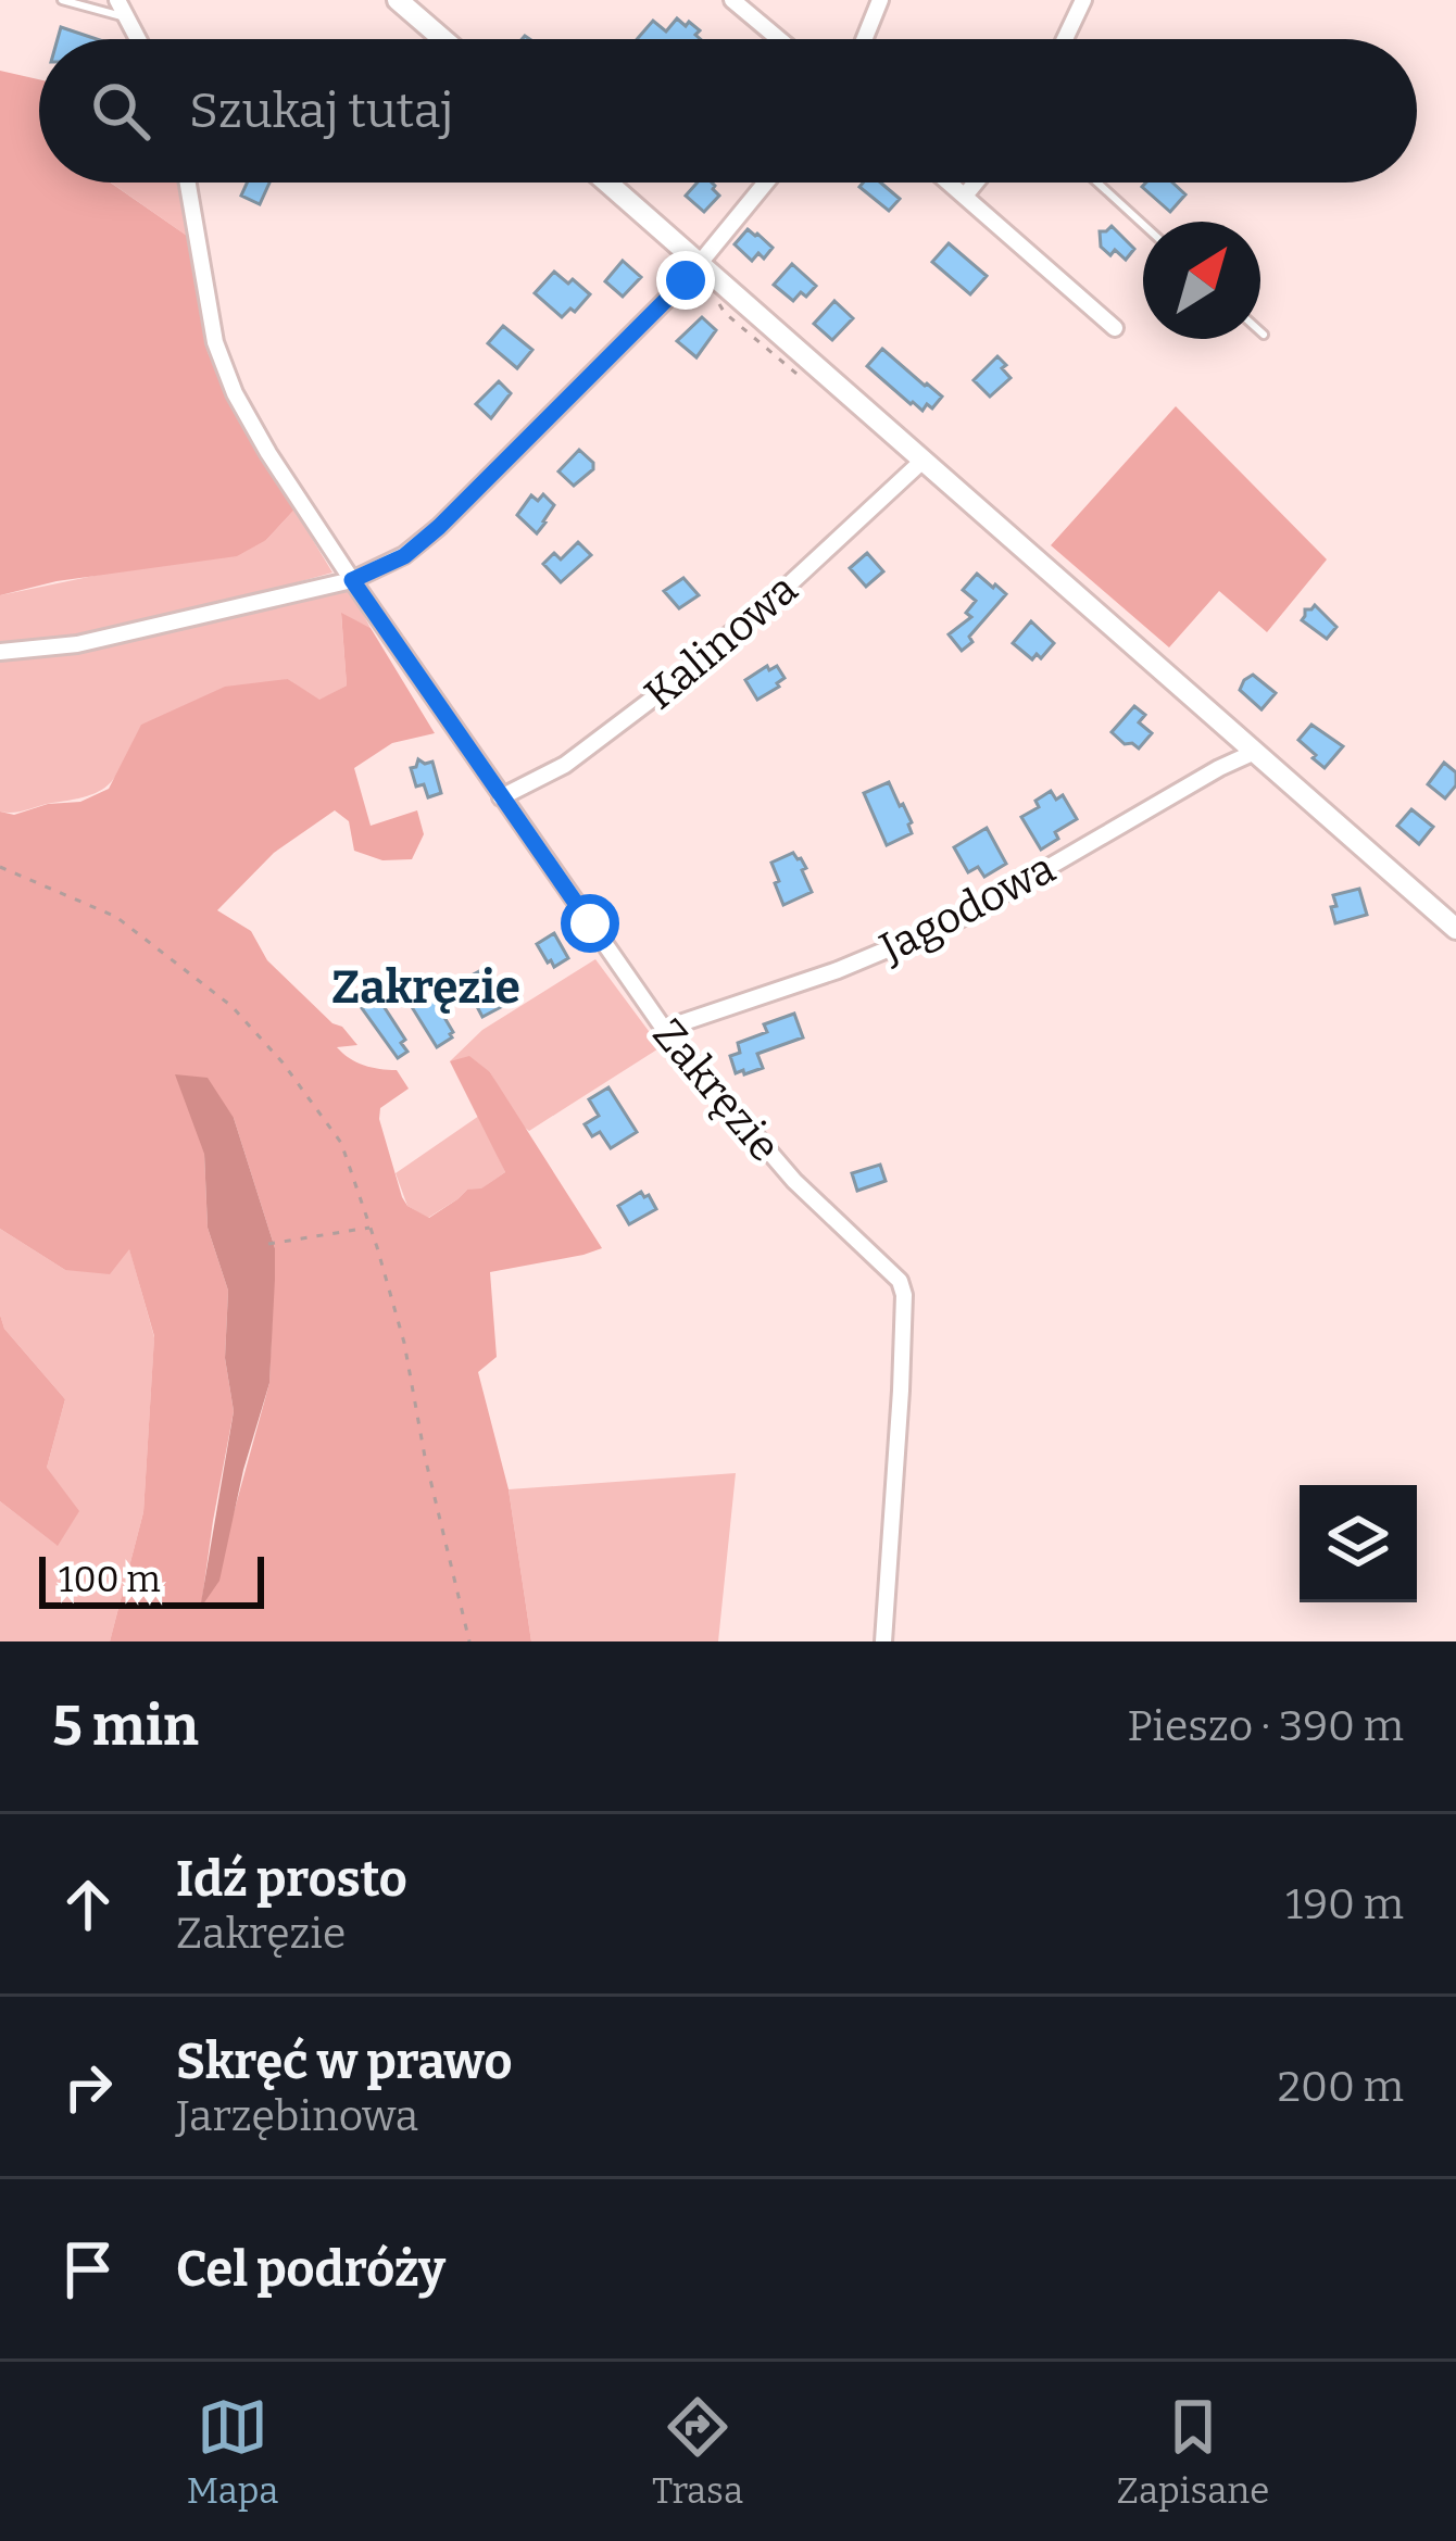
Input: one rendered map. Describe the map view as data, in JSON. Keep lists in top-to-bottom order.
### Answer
{
  "streets": {
    "street": ["Kalinowa", "Jagodowa", "Zakręzie"]
  },
  "crossings": [
    ["Kalinowa", "Zakręzie"],
    ["Jagodowa", "Zakręzie"]
  ],
  "districts": ["Zakręzie"],
  "scale_bar": "100 m",
  "north": "top right",
  "page": {
    "search": "Szukaj tutaj",
    "scale": "100 m",
    "heading": ["5 min", "Pieszo · 390 m"],
    "list": [
      ["Idź prosto", "Zakręzie", "190 m"],
      ["Skręć w prawo", "Jarzębinowa", "200 m"],
      "Cel podróży"
    ],
    "nav": ["Mapa", "Trasa", "Zapisane"]
  }
}
